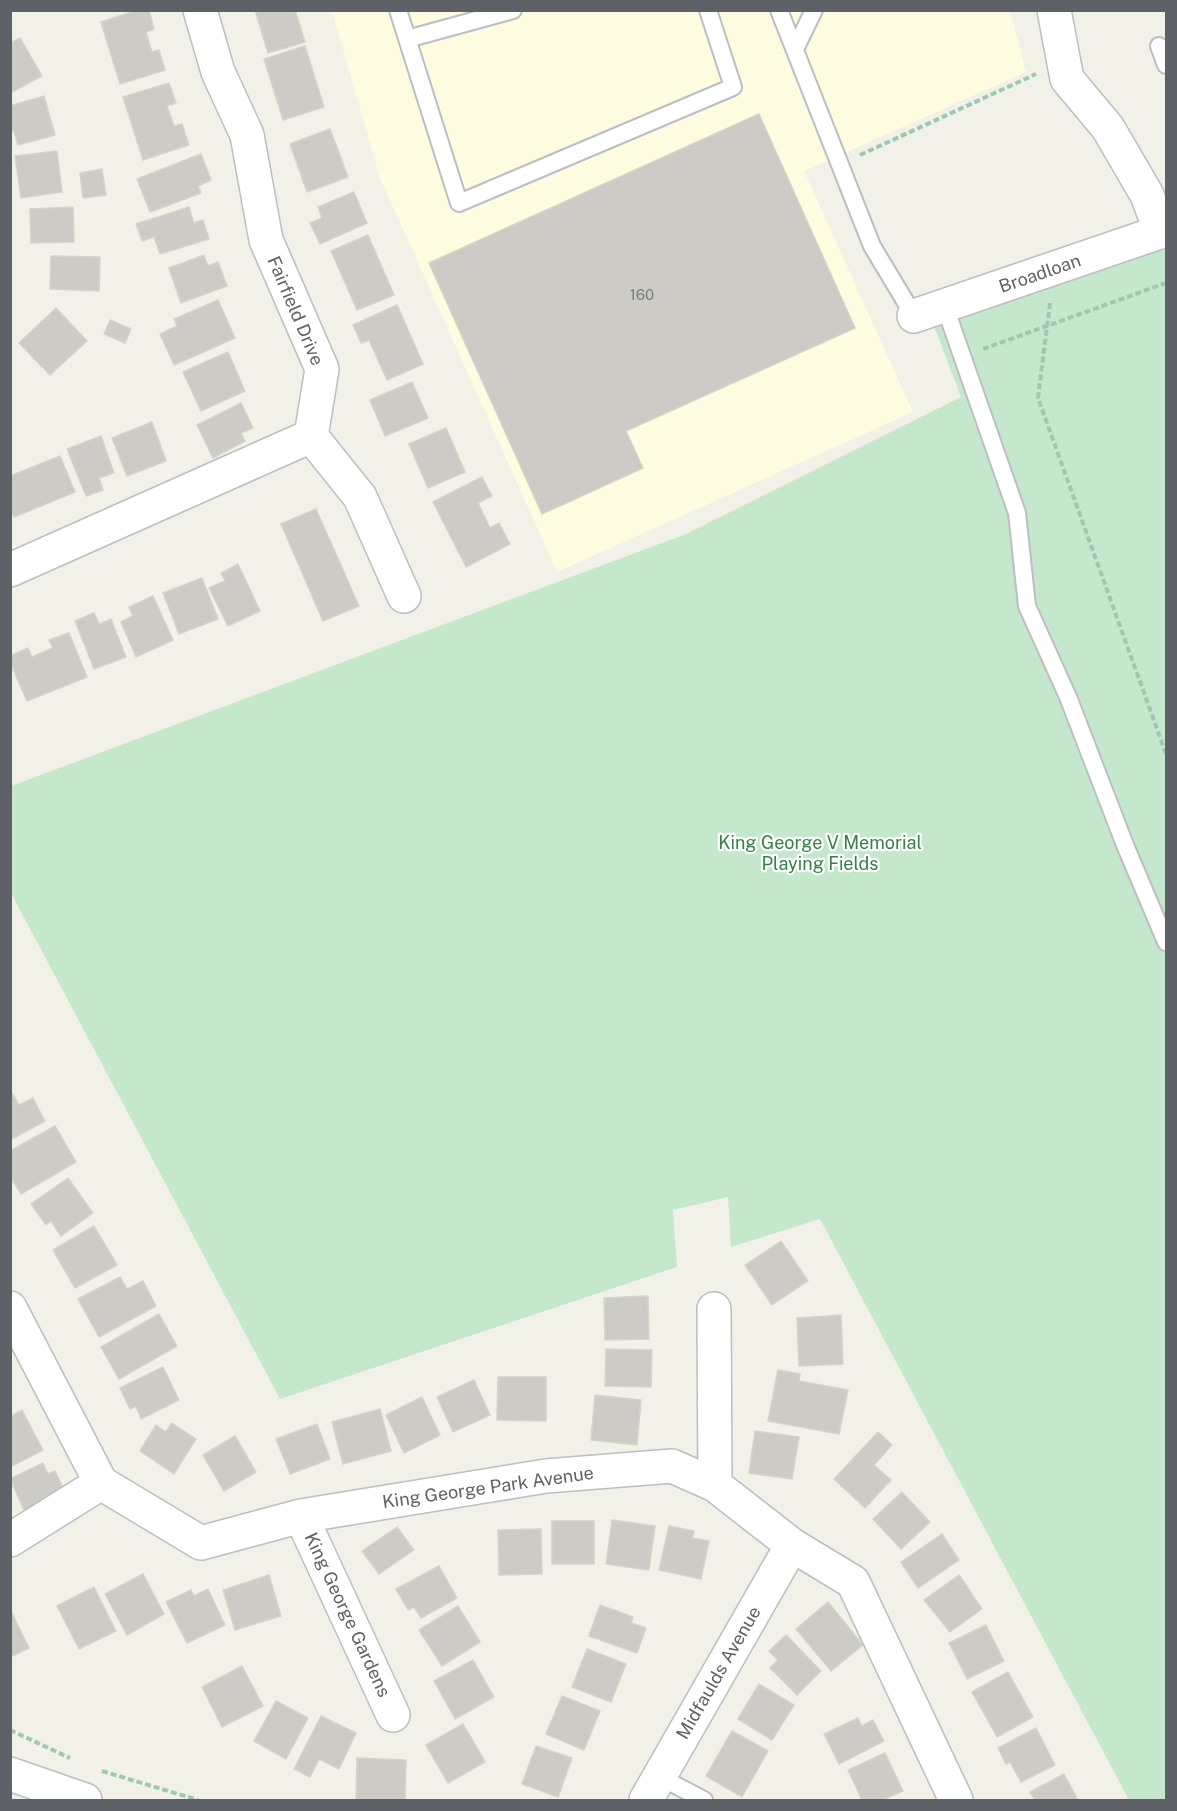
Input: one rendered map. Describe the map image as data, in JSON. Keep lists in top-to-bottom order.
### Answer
{
  "streets": {
    "street": [
      "Broadloan",
      "Fairfield Drive",
      "King George Park Avenue",
      "King George Gardens",
      "Midfaulds Avenue"
    ]
  },
  "crossings": [
    ["King George Park Avenue", "King George Gardens"],
    ["King George Park Avenue", "Midfaulds Avenue"]
  ],
  "parks": ["King George V Memorial Playing Fields"],
  "house_numbers": ["160"]
}
